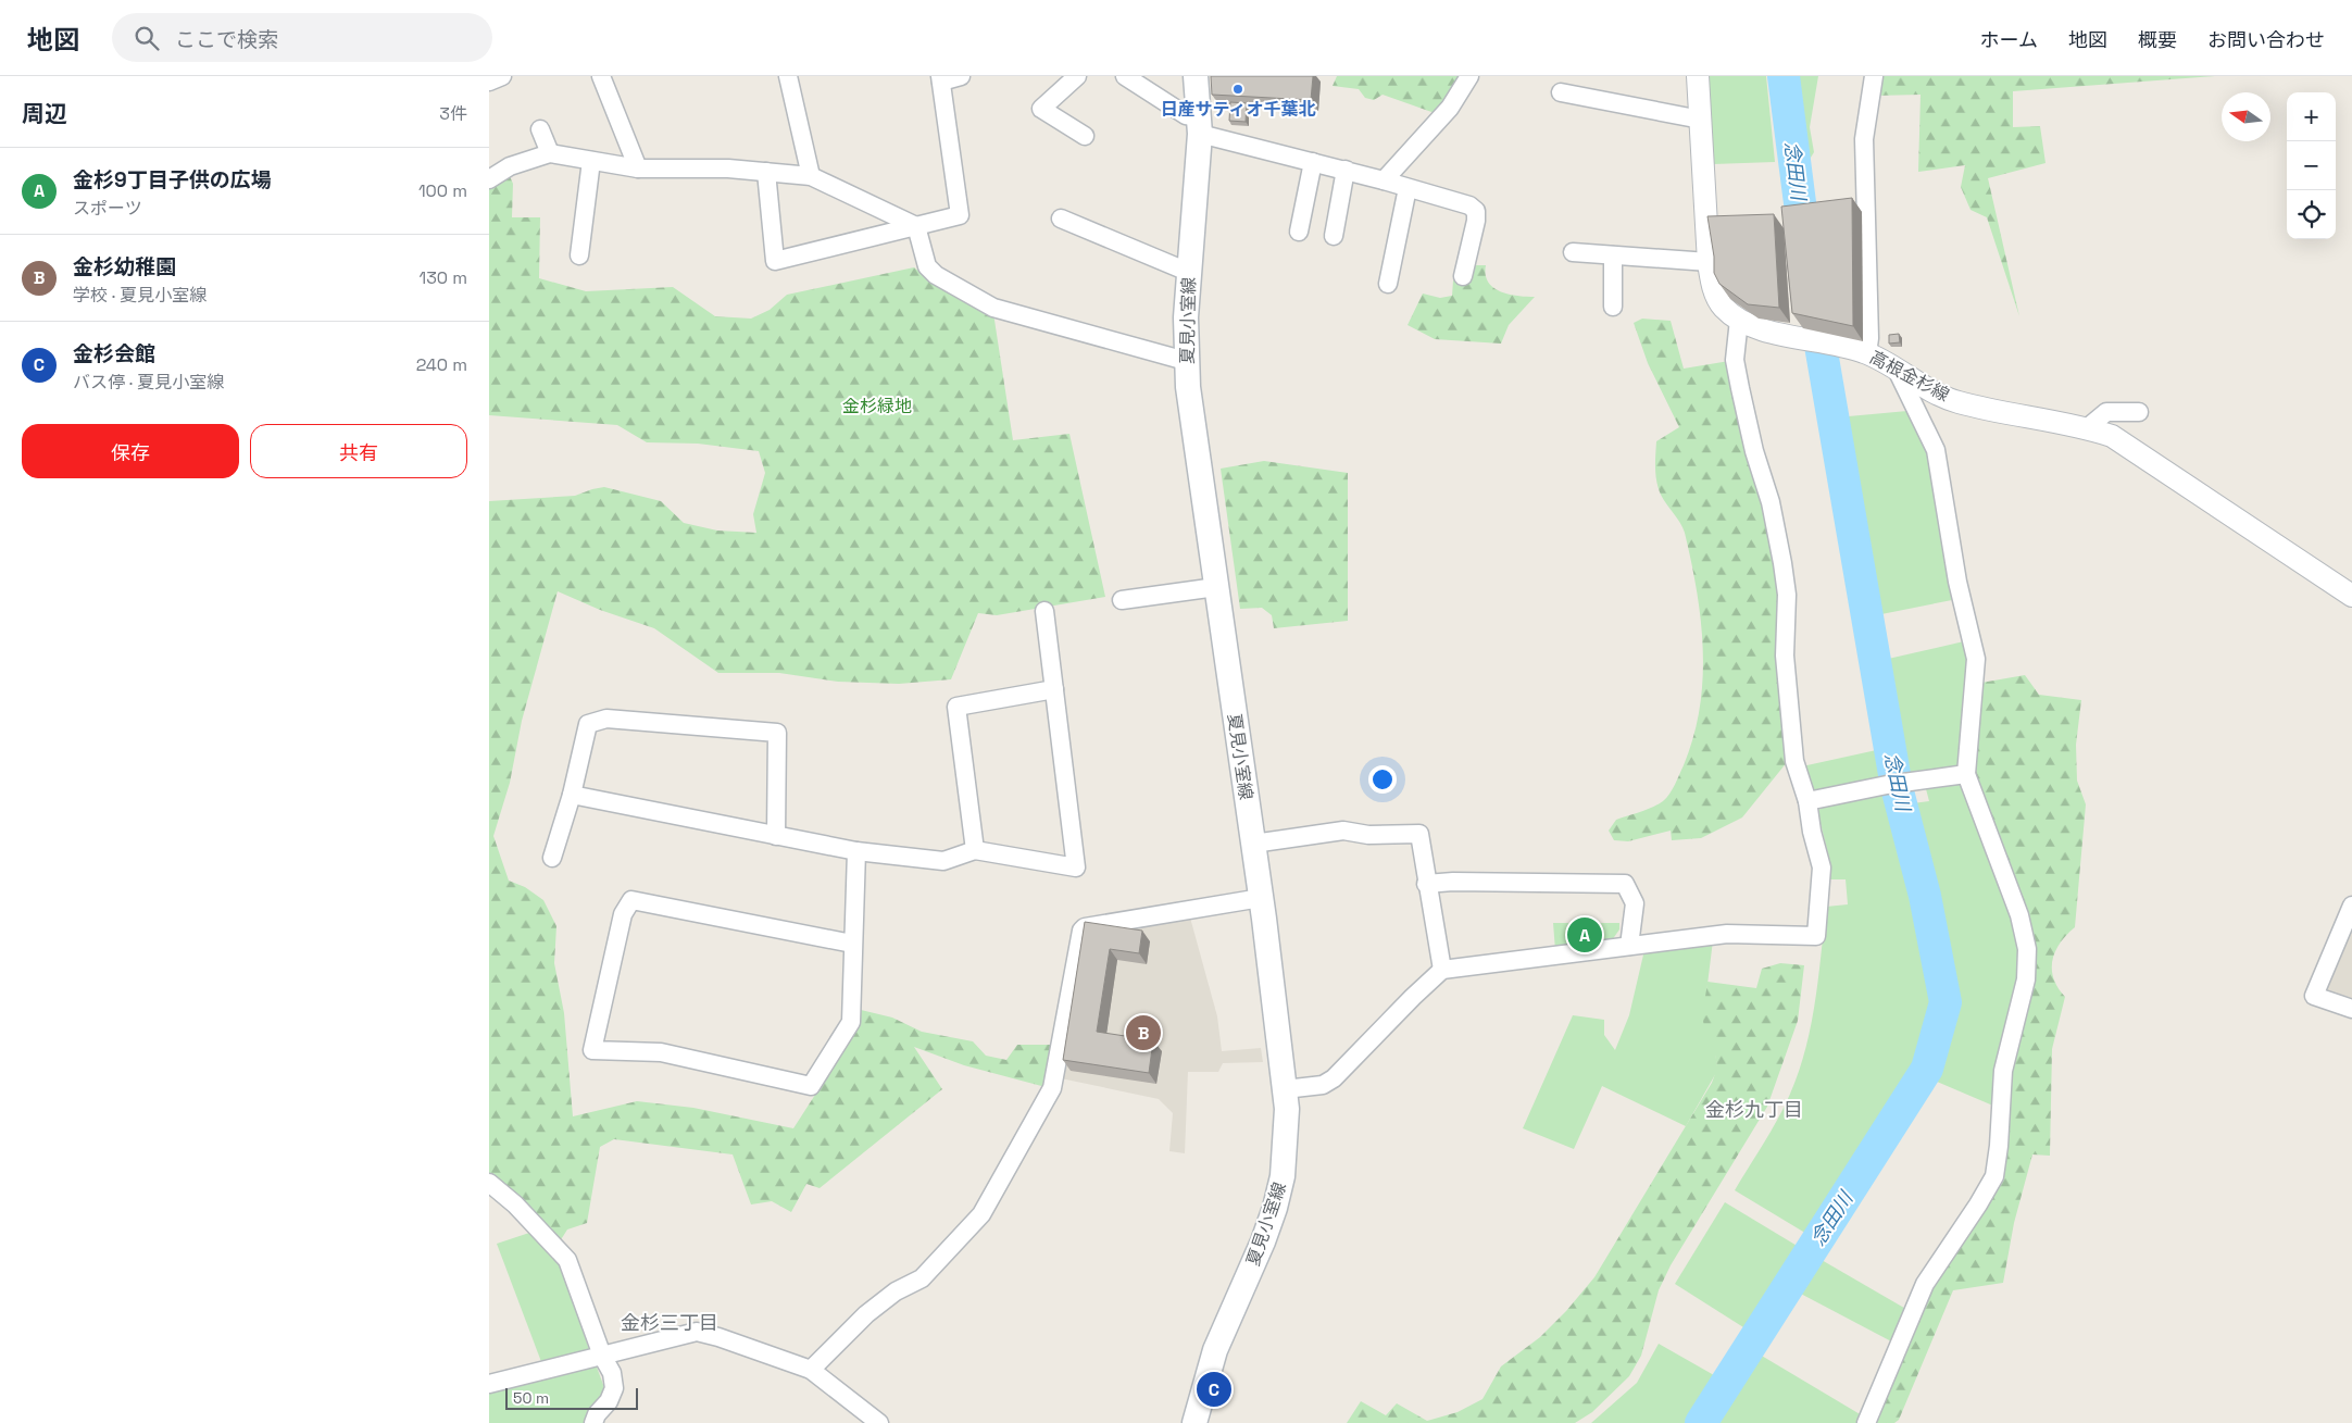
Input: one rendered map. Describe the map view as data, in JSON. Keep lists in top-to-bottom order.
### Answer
{
  "streets": {
    "main road": ["夏見小室線"],
    "street": ["高根金杉線"]
  },
  "districts": ["金杉九丁目", "金杉三丁目"],
  "water": ["念田川"],
  "parks": ["金杉緑地"],
  "places": ["日産サティオ千葉北"],
  "scale_bar": "50 m",
  "north": "left",
  "page": {
    "header": "地図",
    "search": "ここで検索",
    "nav": [
      "ホーム",
      "地図",
      "概要",
      "お問い合わせ"
    ],
    "heading": ["周辺", "3件"],
    "map_buttons": ["+", "−"],
    "list": [
      {
        "mark": "A",
        "name": "金杉9丁目子供の広場",
        "note": "スポーツ",
        "value": "100 m"
      },
      {
        "mark": "B",
        "name": "金杉幼稚園",
        "note": "学校 · 夏見小室線",
        "value": "130 m"
      },
      {
        "mark": "C",
        "name": "金杉会館",
        "note": "バス停 · 夏見小室線",
        "value": "240 m"
      }
    ],
    "buttons": ["保存", "共有"],
    "pins": ["A", "B", "C"],
    "scale": "50 m"
  }
}
